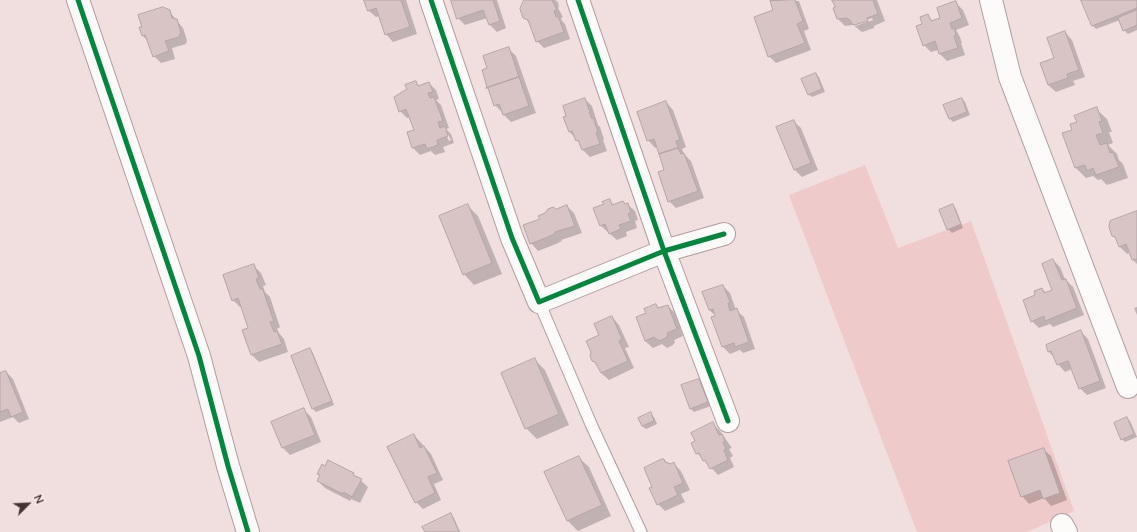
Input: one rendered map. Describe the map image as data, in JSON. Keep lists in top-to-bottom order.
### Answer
{
  "north": "top right"
}
